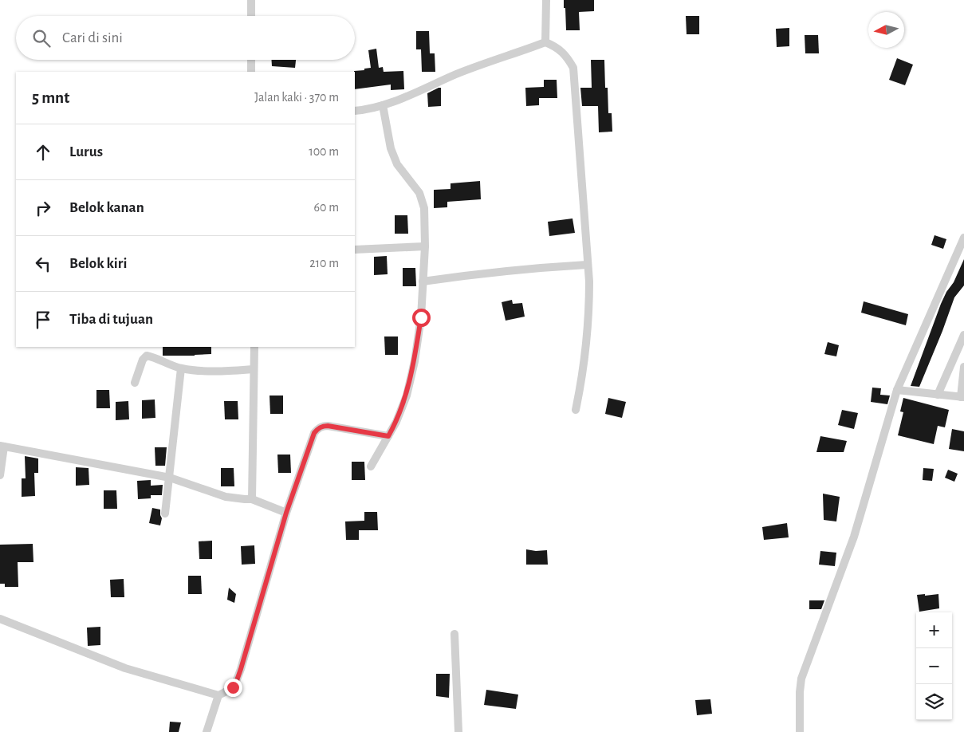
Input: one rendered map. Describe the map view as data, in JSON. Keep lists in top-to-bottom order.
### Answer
{
  "north": "left",
  "page": {
    "search": "Cari di sini",
    "heading": ["5 mnt", "Jalan kaki · 370 m"],
    "list": [
      ["Lurus", "100 m"],
      ["Belok kanan", "60 m"],
      ["Belok kiri", "210 m"],
      "Tiba di tujuan"
    ],
    "map_buttons": ["+", "−"]
  }
}
